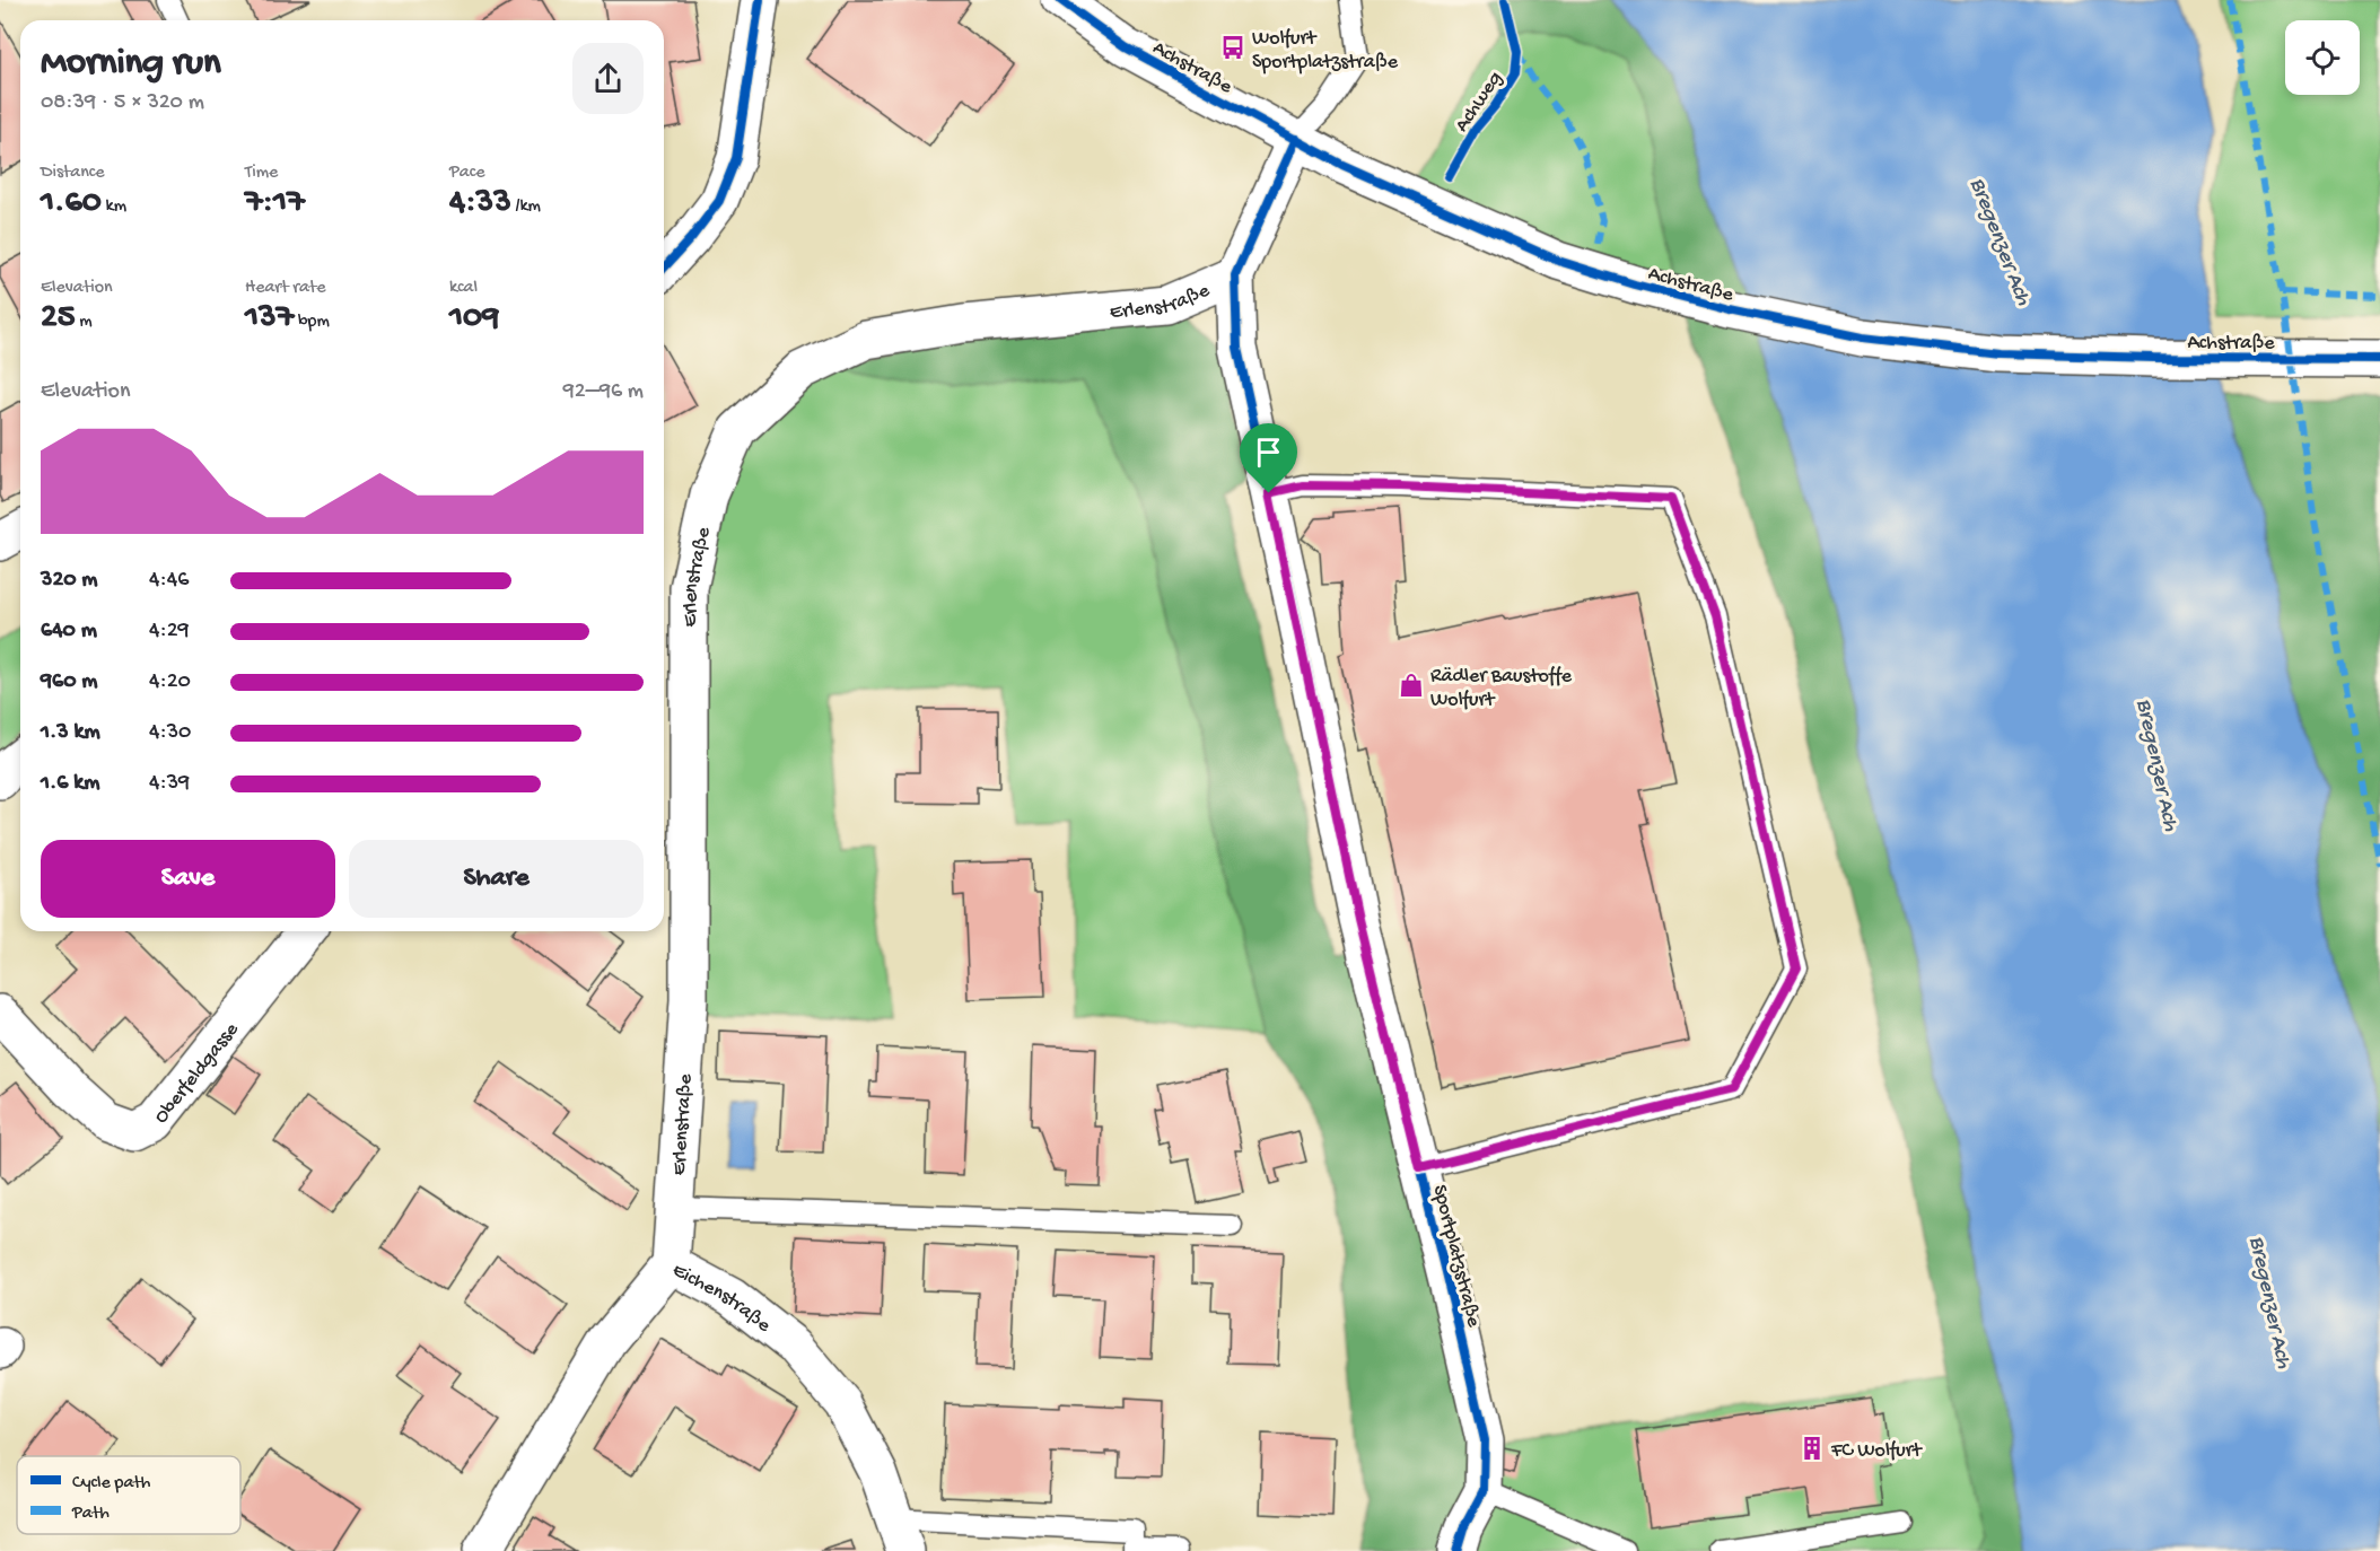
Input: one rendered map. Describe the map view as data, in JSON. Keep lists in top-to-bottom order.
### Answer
{
  "streets": {
    "street": [
      "Achstraße",
      "Erlenstraße",
      "Oberfeldgasse",
      "Sportplatzstraße",
      "Eichenstraße"
    ],
    "cycle path": ["Achweg"]
  },
  "crossings": [
    ["Achstraße", "Sportplatzstraße"],
    ["Erlenstraße", "Sportplatzstraße"],
    ["Erlenstraße", "Eichenstraße"]
  ],
  "water": ["Bregenzer Ach"],
  "places": {
    "bus stop": ["Wolfurt Sportplatzstraße"],
    "shop": ["Rädler Baustoffe Wolfurt"],
    "building": ["FC Wolfurt"]
  },
  "legend": ["Cycle path", "Path"],
  "page": {
    "heading": ["Morning run", "08:39 · 5 × 320 m"],
    "stats": [
      ["Distance", "1.60 km"],
      ["Time", "7:17"],
      ["Pace", "4:33 /km"],
      ["Elevation", "25 m"],
      ["Heart rate", "137 bpm"],
      ["kcal", "109"]
    ],
    "chart": ["Elevation", "92–96 m"],
    "list": [
      {
        "name": "320 m",
        "note": "4:46"
      },
      {
        "name": "640 m",
        "note": "4:29"
      },
      {
        "name": "960 m",
        "note": "4:20"
      },
      {
        "name": "1.3 km",
        "note": "4:30"
      },
      {
        "name": "1.6 km",
        "note": "4:39"
      }
    ],
    "buttons": ["Save", "Share"]
  }
}
